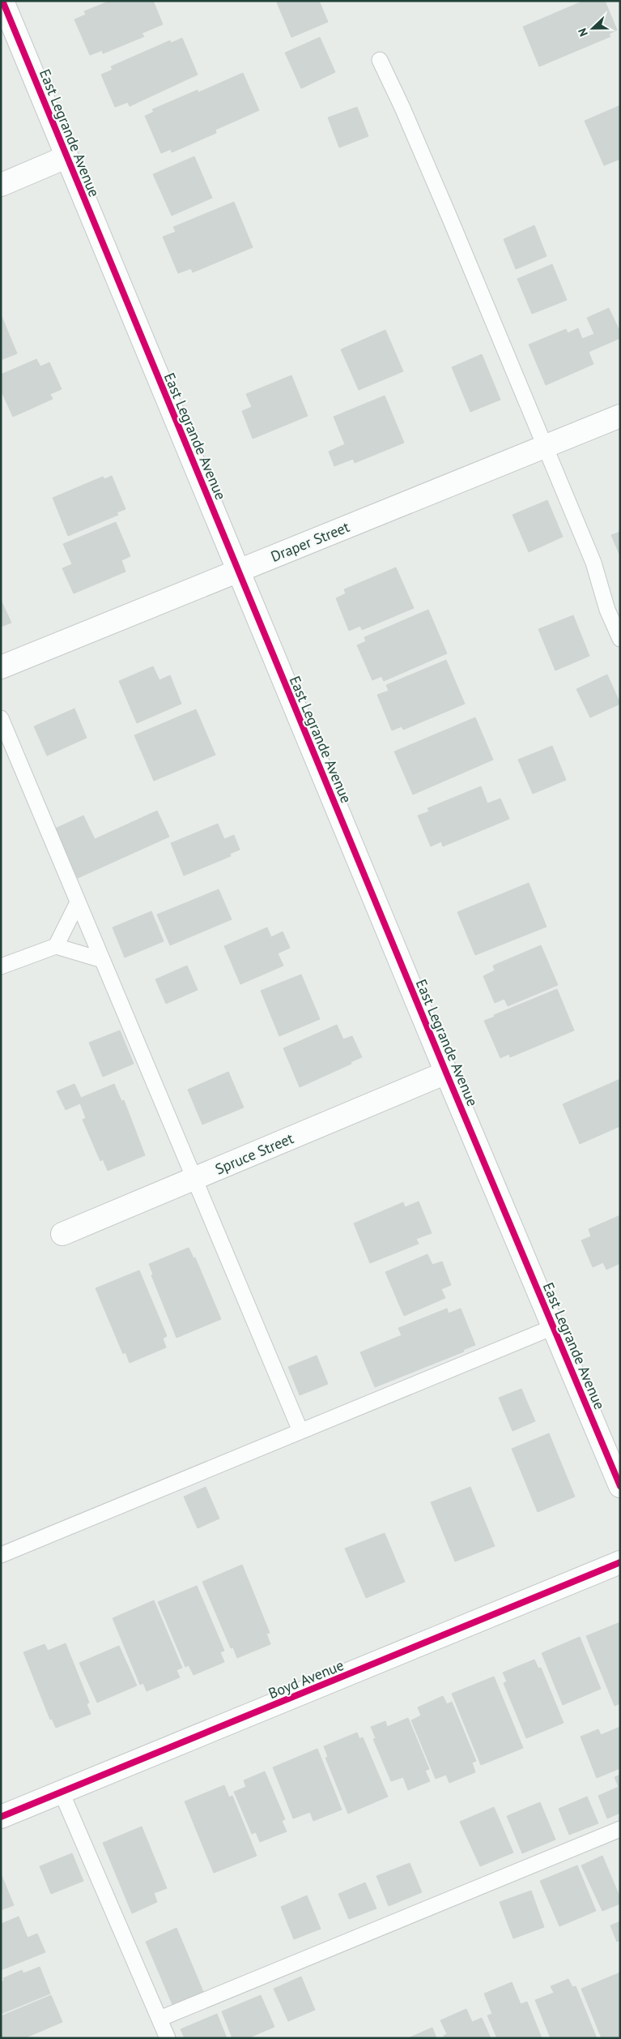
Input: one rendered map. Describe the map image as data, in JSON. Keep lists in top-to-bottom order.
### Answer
{
  "streets": {
    "street": [
      "East Legrande Avenue",
      "Draper Street",
      "Spruce Street",
      "Boyd Avenue"
    ]
  },
  "crossings": [
    ["East Legrande Avenue", "Draper Street"],
    ["East Legrande Avenue", "Spruce Street"]
  ],
  "north": "left"
}
